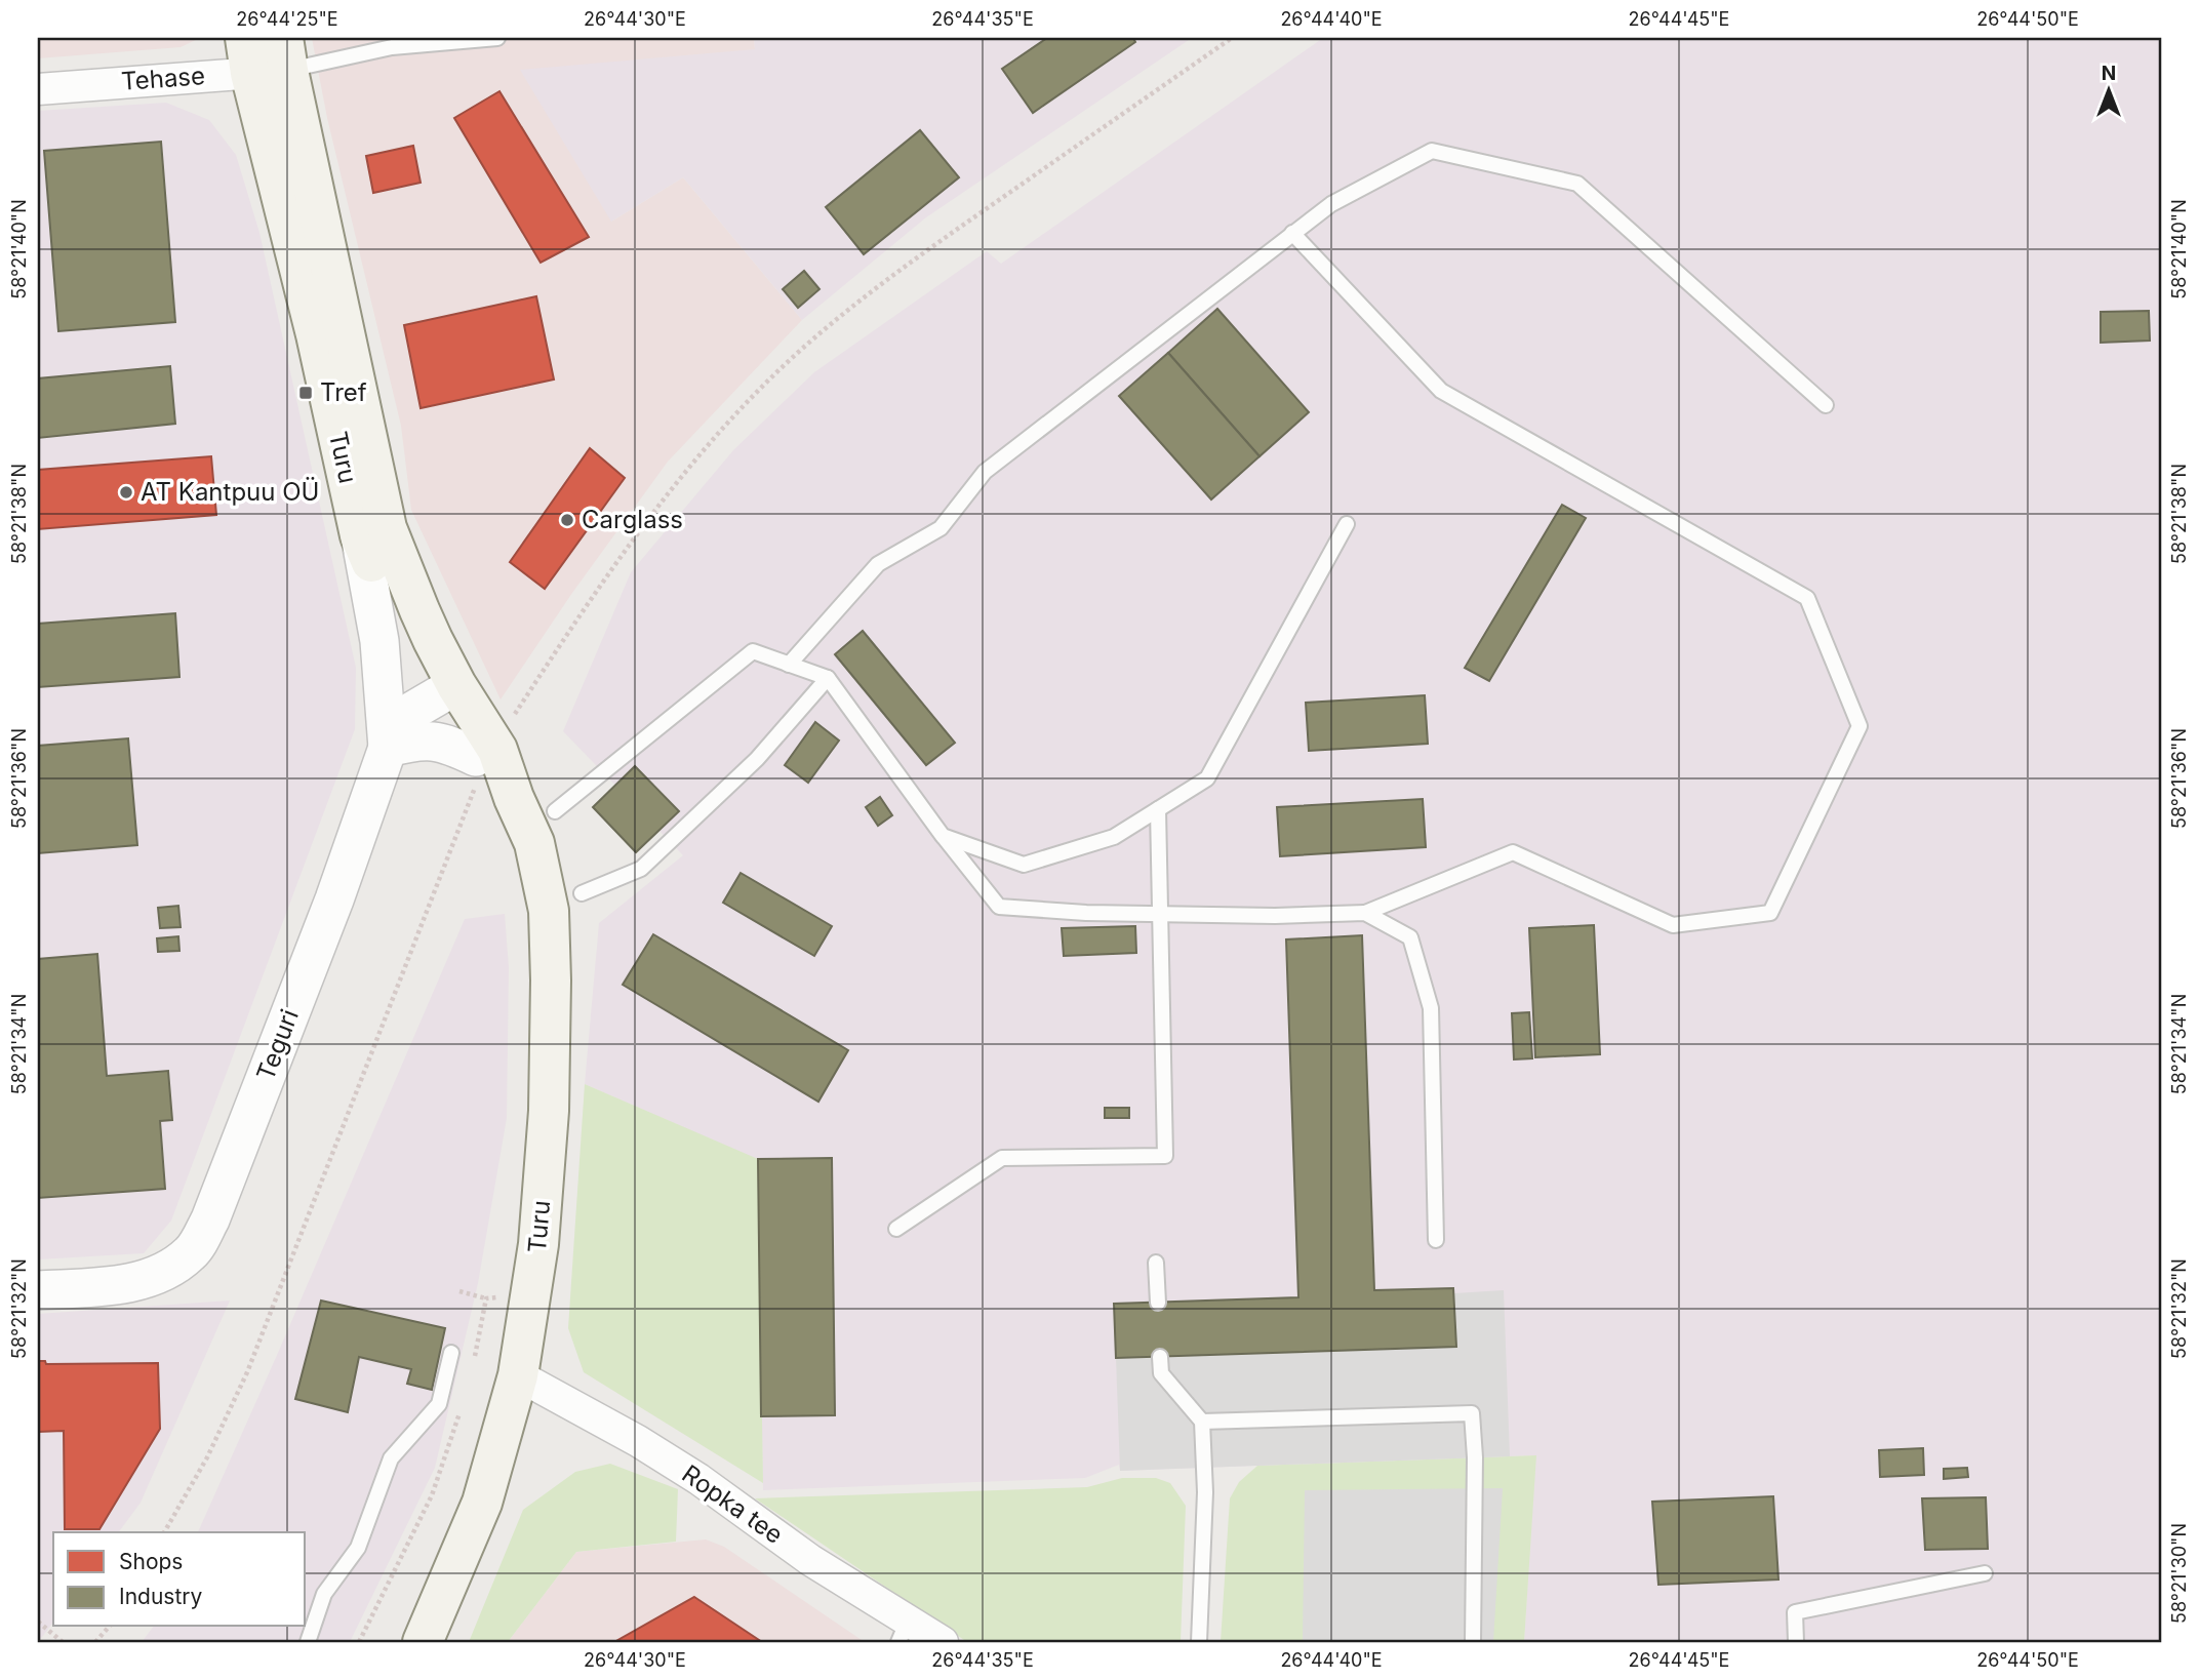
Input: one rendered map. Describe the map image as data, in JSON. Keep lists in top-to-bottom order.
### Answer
{
  "streets": {
    "main road": ["Turu"],
    "street": ["Tehase", "Teguri", "Ropka tee"]
  },
  "crossings": [
    ["Tehase", "Turu"],
    ["Turu", "Teguri"],
    ["Turu", "Ropka tee"]
  ],
  "places": {
    "transit": ["Tref"],
    "other": ["AT Kantpuu OÜ", "Carglass"]
  },
  "legend": ["Shops", "Industry"],
  "north": "top",
  "coordinates": [
    "26°44'25\"E",
    "26°44'30\"E",
    "26°44'35\"E",
    "26°44'40\"E",
    "26°44'45\"E",
    "26°44'50\"E",
    "58°21'40\"N",
    "58°21'38\"N",
    "58°21'36\"N",
    "58°21'34\"N",
    "58°21'32\"N",
    "58°21'30\"N"
  ]
}
